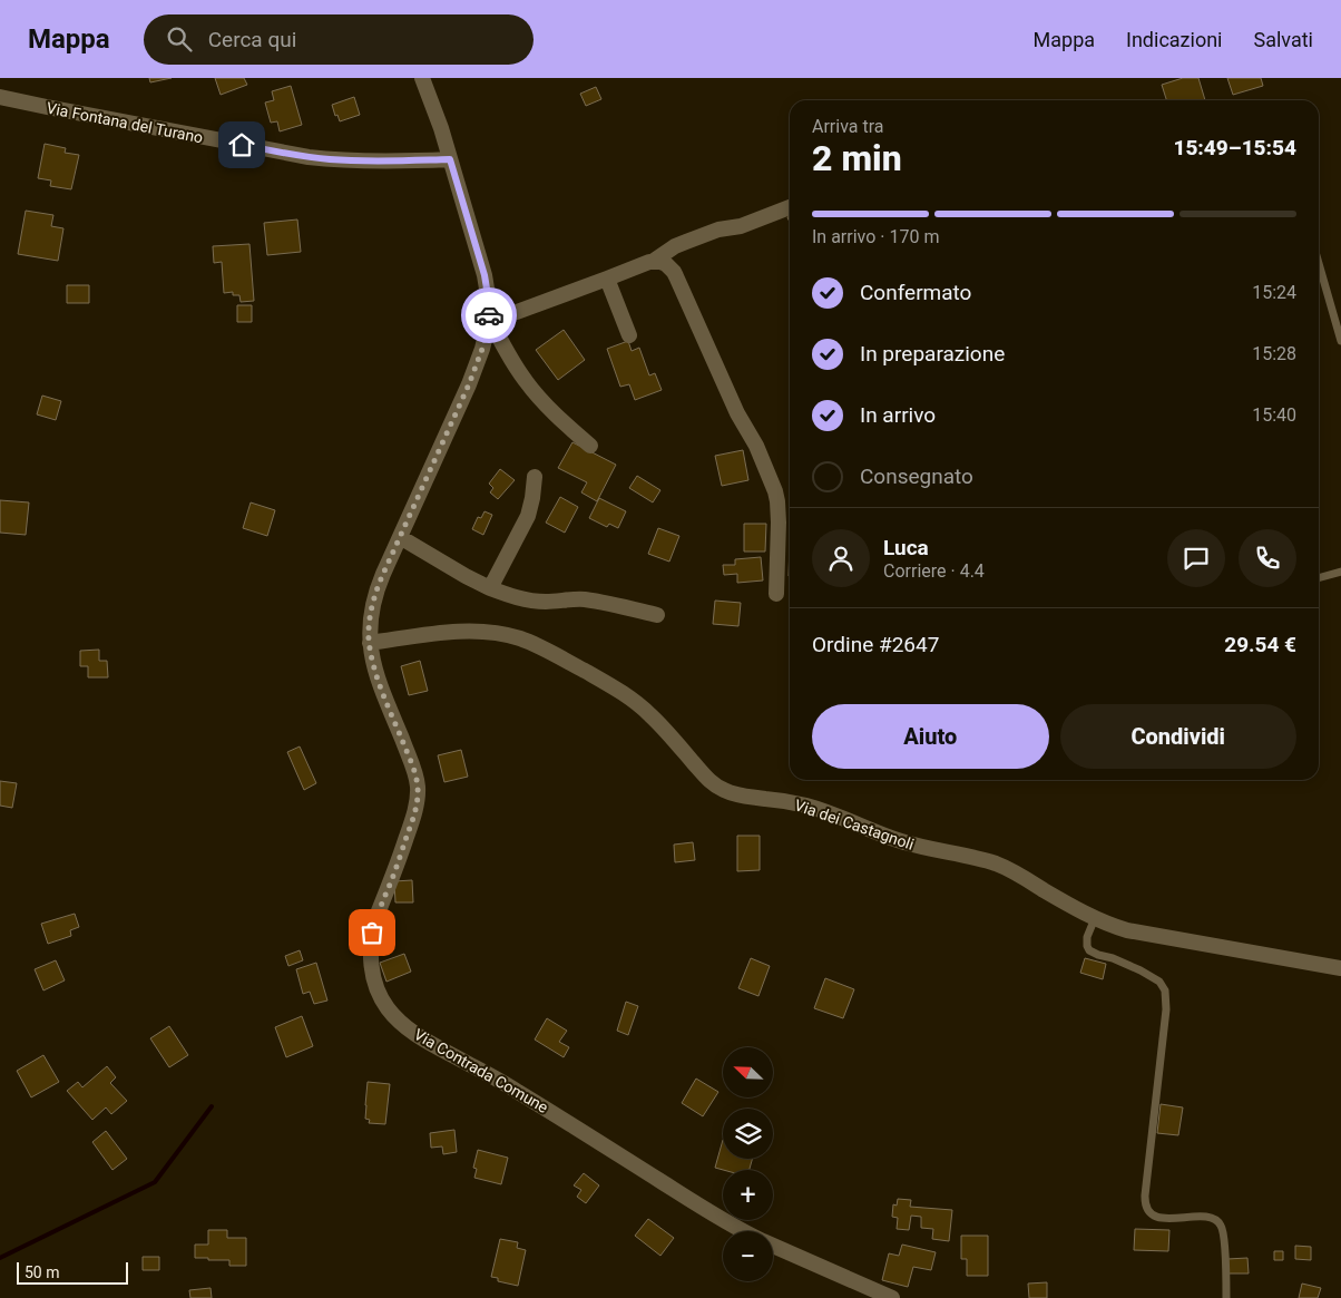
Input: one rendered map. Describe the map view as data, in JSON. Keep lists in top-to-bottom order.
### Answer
{
  "streets": {
    "street": ["Via Fontana del Turano", "Via dei Castagnoli", "Via Contrada Comune"]
  },
  "crossings": [
    ["Via Fontana del Turano", "Via Contrada Comune"],
    ["Via dei Castagnoli", "Via Contrada Comune"]
  ],
  "scale_bar": "50 m",
  "north": "top left",
  "page": {
    "header": "Mappa",
    "search": "Cerca qui",
    "nav": ["Mappa", "Indicazioni", "Salvati"],
    "heading": ["2 min", "Arriva tra", "15:49–15:54"],
    "panel": [
      "Luca",
      "Corriere · 4.4",
      "Ordine #2647",
      "29.54 €"
    ],
    "bar": "In arrivo · 170 m",
    "list": [
      ["Confermato", "15:24"],
      ["In preparazione", "15:28"],
      ["In arrivo", "15:40"],
      "Consegnato"
    ],
    "buttons": ["Aiuto", "Condividi"],
    "map_buttons": ["+", "−"],
    "scale": "50 m"
  }
}
